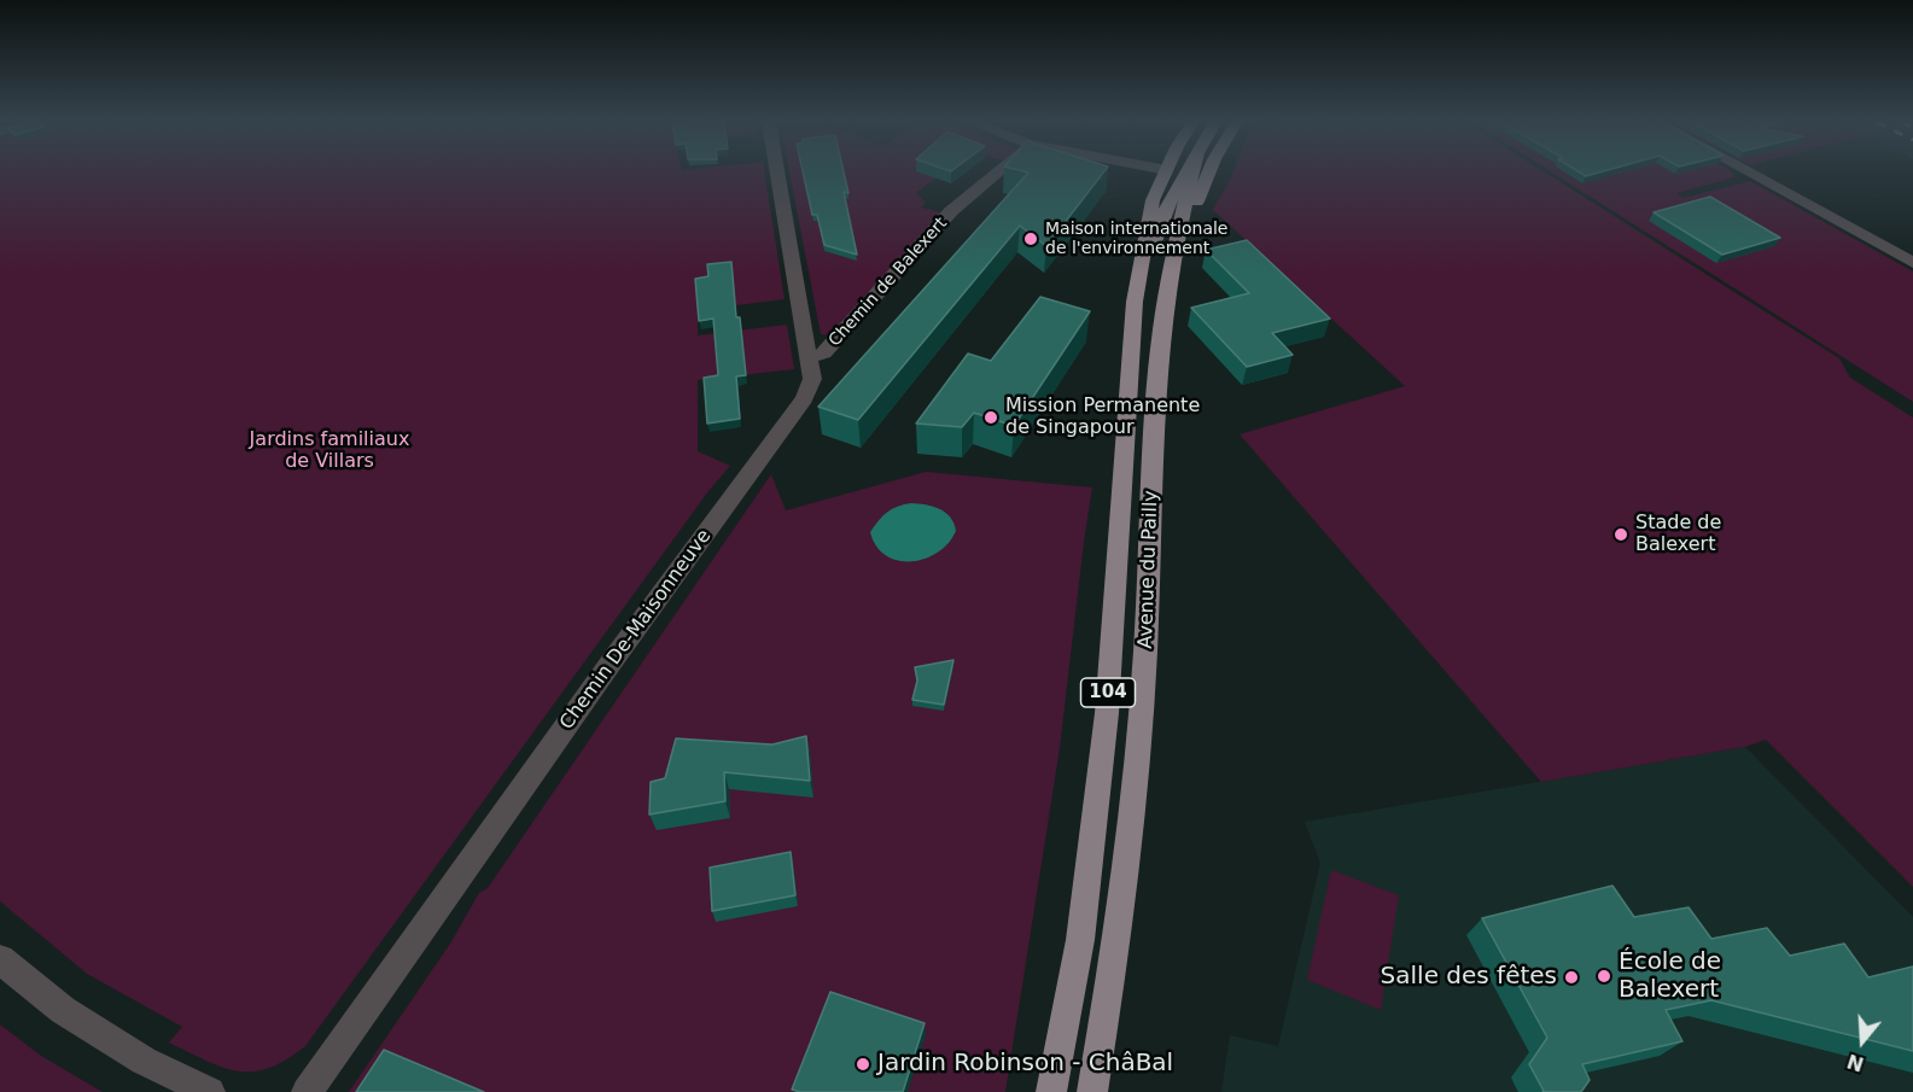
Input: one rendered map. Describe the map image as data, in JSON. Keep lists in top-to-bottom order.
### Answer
{
  "streets": {
    "main road": ["Avenue du Pailly", "104"],
    "street": ["Chemin de Balexert", "Chemin De-Maisonneuve"]
  },
  "crossings": [
    ["Chemin de Balexert", "Chemin De-Maisonneuve"]
  ],
  "parks": ["Jardins familiaux de Villars"],
  "places": [
    "Maison internationale de l'environnement",
    "Mission Permanente de Singapour",
    "Stade de Balexert",
    "École de Balexert",
    "Salle des fêtes",
    "Jardin Robinson - ChâBal"
  ],
  "north": "bottom"
}
